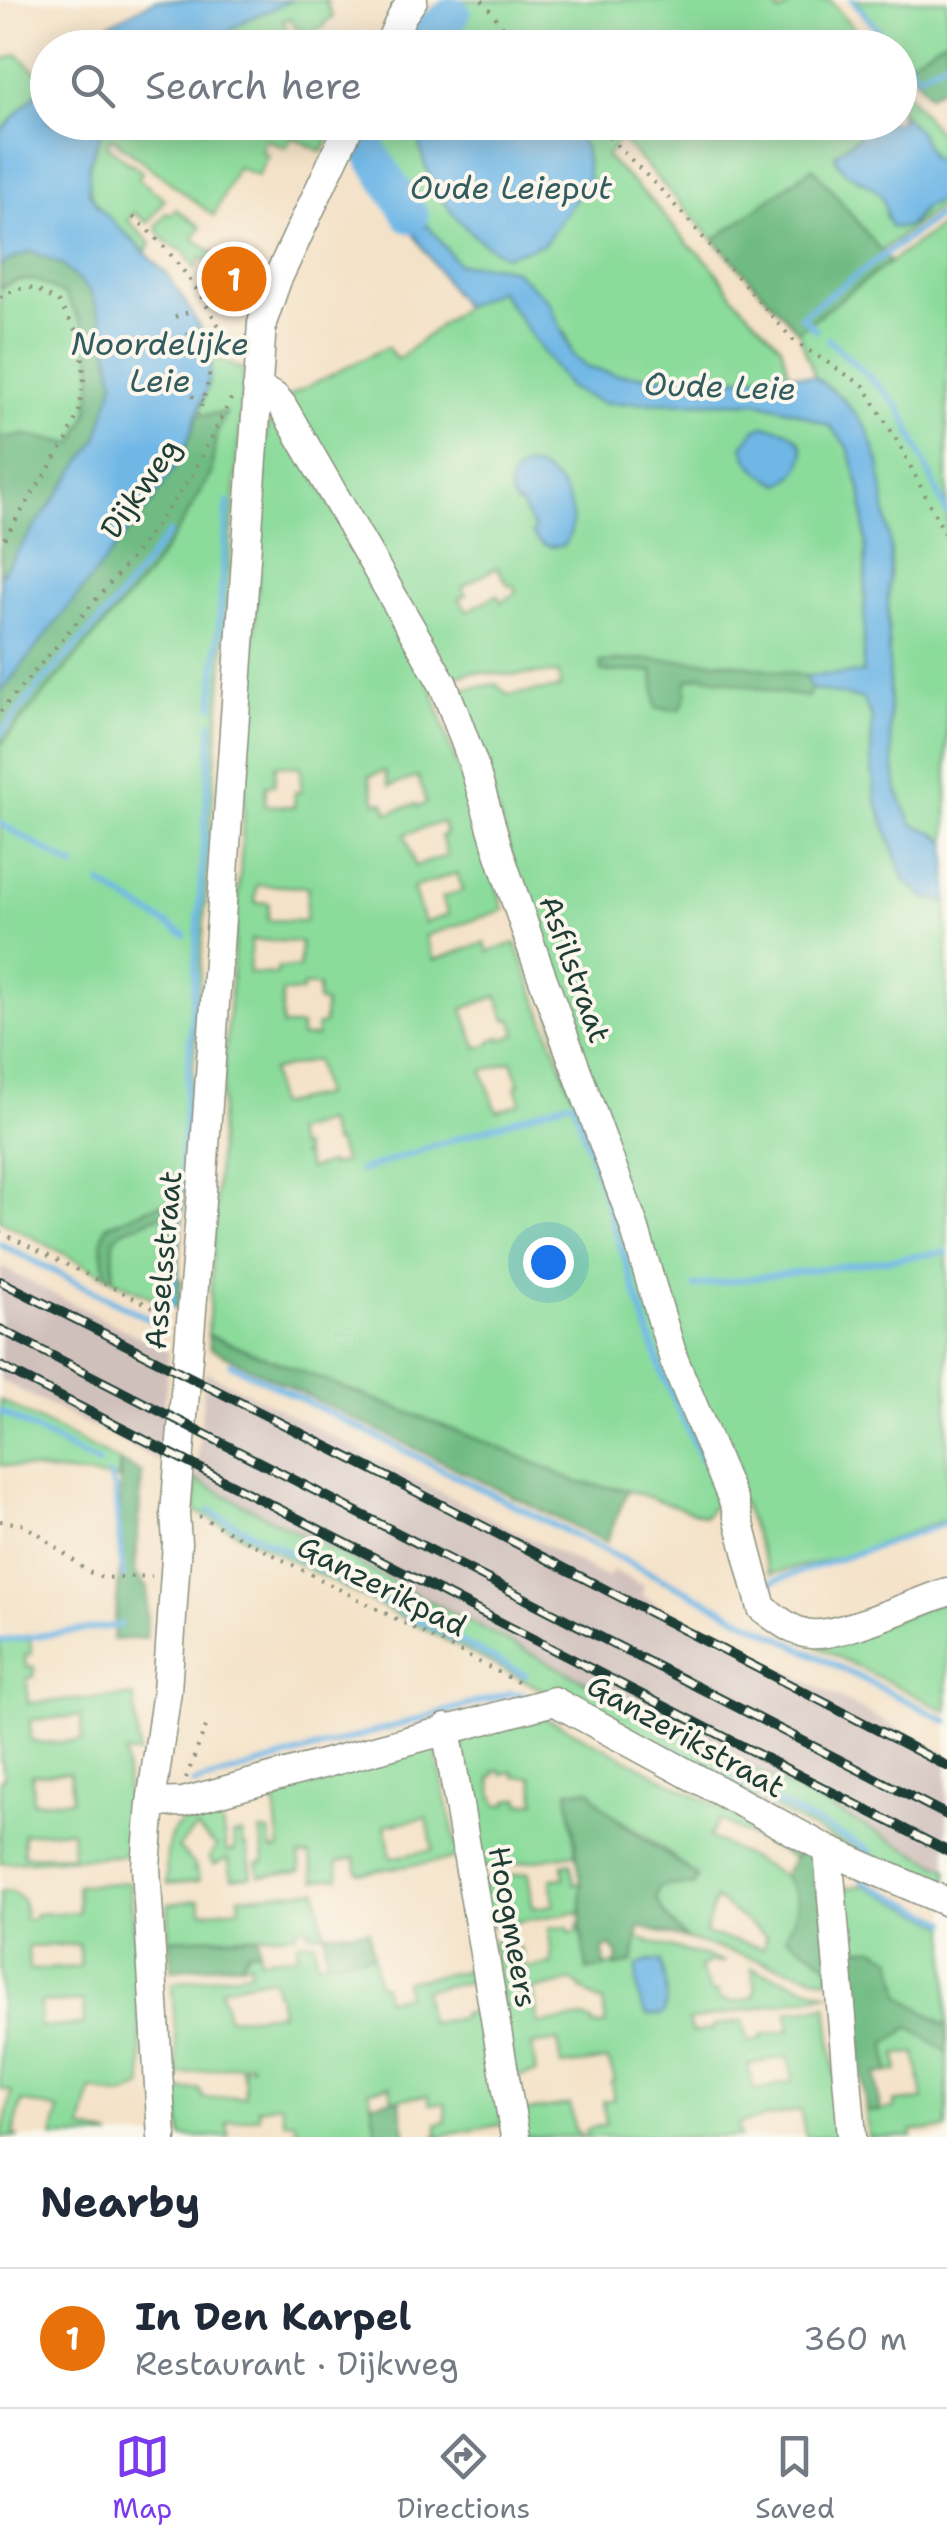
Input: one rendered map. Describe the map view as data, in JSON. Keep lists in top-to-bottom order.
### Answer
{
  "streets": {
    "street": [
      "Asfilstraat",
      "Asselsstraat",
      "Ganzerikstraat",
      "Hoogmeers"
    ],
    "path": ["Dijkweg", "Ganzerikpad"]
  },
  "crossings": [
    ["Dijkweg", "Asfilstraat"],
    ["Dijkweg", "Asselsstraat"],
    ["Asfilstraat", "Asselsstraat"],
    ["Asselsstraat", "Ganzerikstraat"],
    ["Ganzerikpad", "Ganzerikstraat"],
    ["Ganzerikstraat", "Hoogmeers"]
  ],
  "water": ["Oude Leieput", "Noordelijke Leie", "Oude Leie"],
  "page": {
    "search": "Search here",
    "pins": "1",
    "heading": "Nearby",
    "list": [
      {
        "mark": "1",
        "name": "In Den Karpel",
        "note": "Restaurant · Dijkweg",
        "value": "360 m"
      }
    ],
    "nav": ["Map", "Directions", "Saved"]
  }
}
